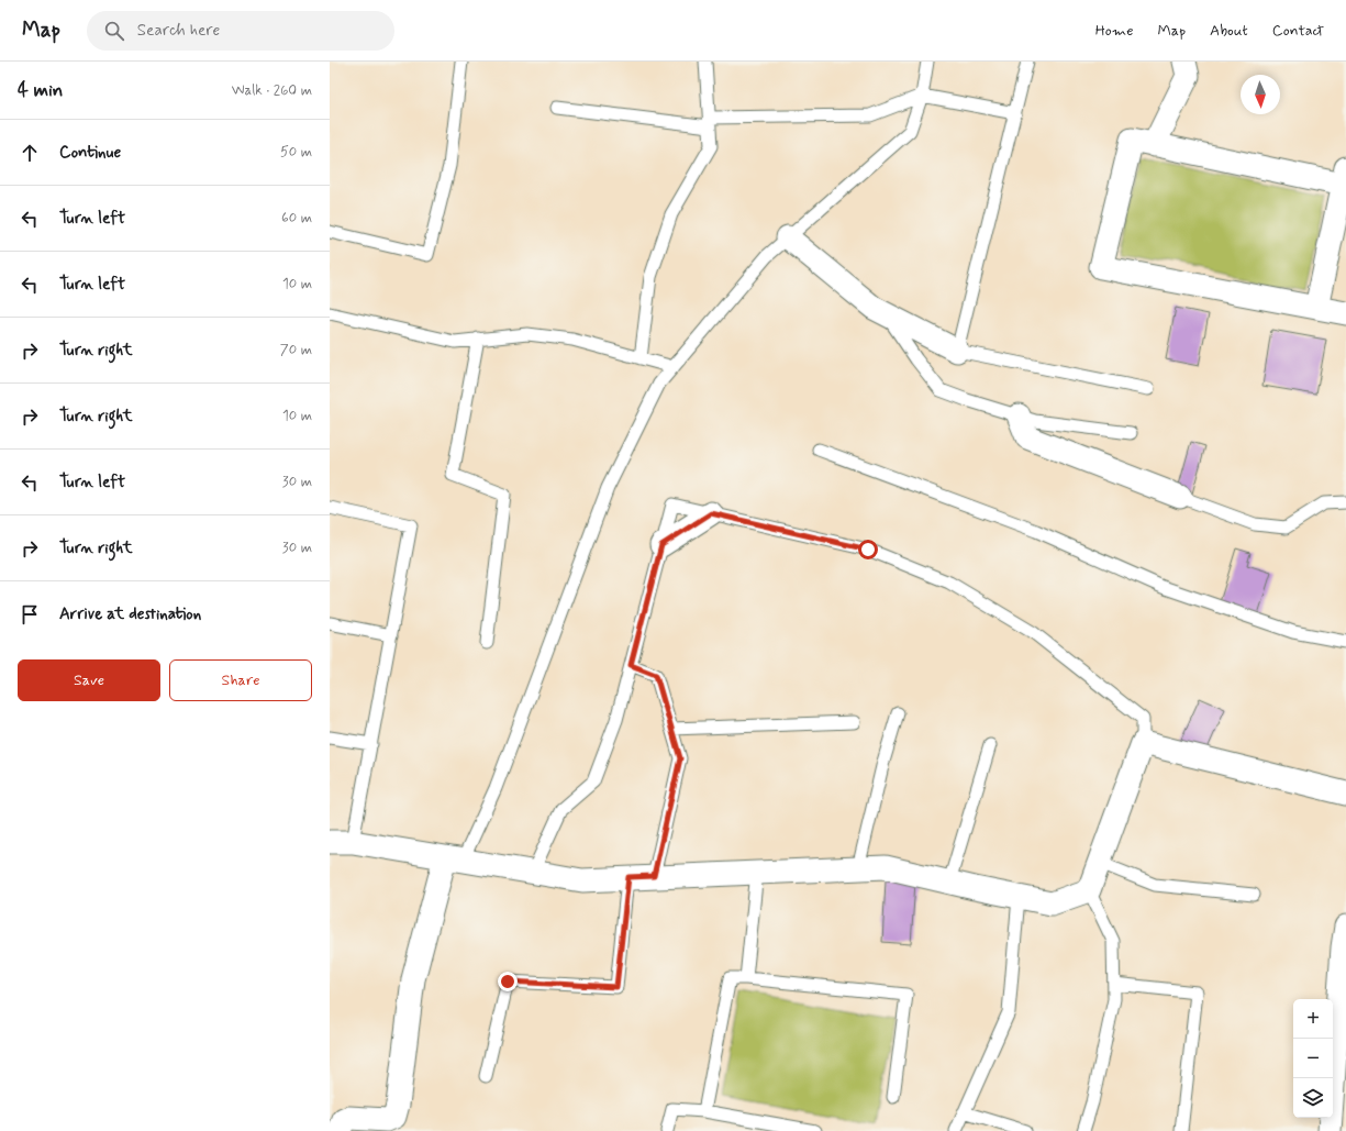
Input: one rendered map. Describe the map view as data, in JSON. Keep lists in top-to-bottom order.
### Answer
{
  "north": "bottom",
  "page": {
    "header": "Map",
    "search": "Search here",
    "nav": [
      "Home",
      "Map",
      "About",
      "Contact"
    ],
    "heading": ["4 min", "Walk · 260 m"],
    "list": [
      ["Continue", "50 m"],
      ["Turn left", "60 m"],
      ["Turn left", "10 m"],
      ["Turn right", "70 m"],
      ["Turn right", "10 m"],
      ["Turn left", "30 m"],
      ["Turn right", "30 m"],
      "Arrive at destination"
    ],
    "buttons": ["Save", "Share"],
    "map_buttons": ["+", "−"]
  }
}
